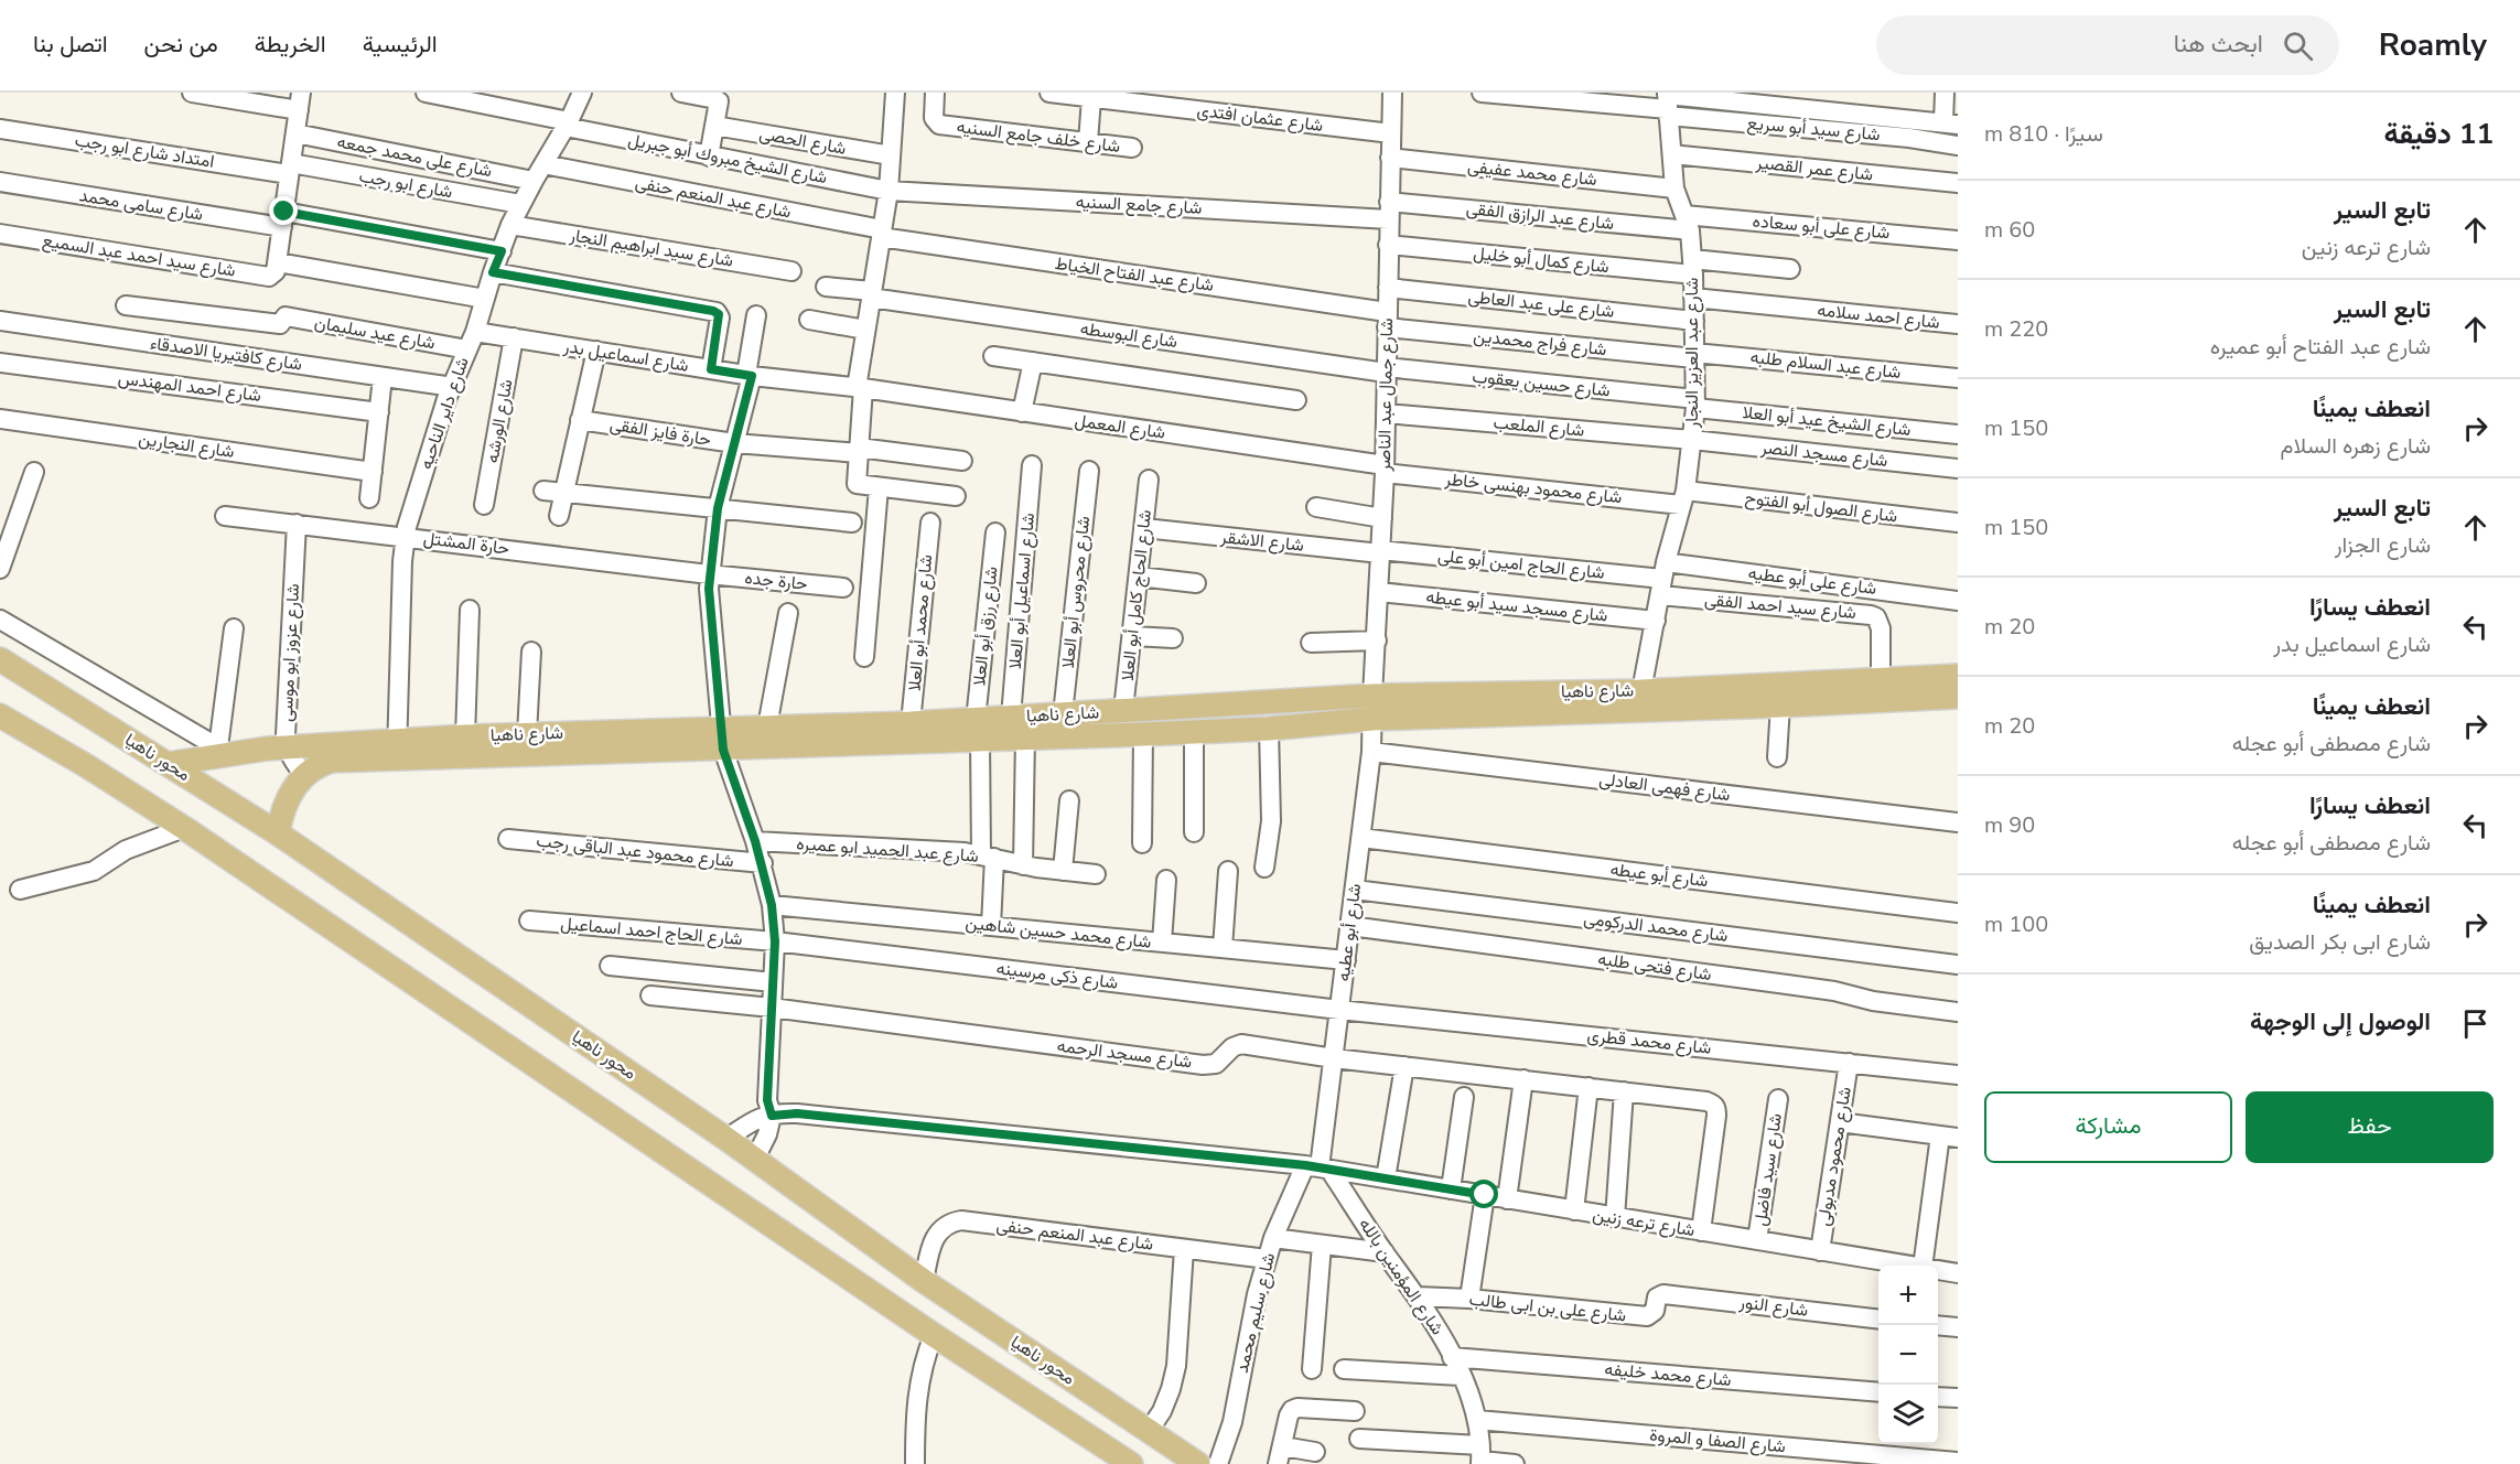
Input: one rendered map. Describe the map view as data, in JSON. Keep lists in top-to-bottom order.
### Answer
{
  "streets": {
    "main road": ["شارع ناهيا", "محور ناهيا"],
    "street": [
      "شارع عثمان افتدى",
      "شارع سيد أبو سريع",
      "شارع خلف جامع السنيه",
      "شارع الحصى",
      "امتداد شارع ابو رجب",
      "شارع على محمد جمعه",
      "شارع الشيخ مبروك أبو جبريل",
      "شارع عمر القصير",
      "شارع محمد عفيفى",
      "شارع ابو رجب",
      "شارع عبد المنعم حنفى",
      "شارع سامى محمد",
      "شارع جامع السنيه",
      "شارع عبد الرازق الفقى",
      "شارع على أبو سعاده",
      "شارع سيد ابراهيم النجار",
      "شارع سيد احمد عبد السميع",
      "شارع كمال أبو خليل",
      "شارع عبد الفتاح الخياط",
      "شارع على عبد العاطى",
      "شارع احمد سلامه",
      "شارع عيد سليمان",
      "شارع البوسطه",
      "شارع فراج محمدين",
      "شارع عبد العزيز النجار",
      "شارع كافتيريا الاصدقاء",
      "شارع اسماعيل بدر",
      "شارع عبد السلام طلبه",
      "شارع حسين يعقوب",
      "شارع احمد المهندس",
      "شارع جمال عبد الناصر",
      "شارع داير الناحيه",
      "شارع الورشه",
      "شارع الشيخ عيد أبو العلا",
      "شارع المعمل",
      "شارع الملعب",
      "حارة فايز الفقى",
      "شارع النجارين",
      "شارع مسجد النصر",
      "شارع محمود بهنسى خاطر",
      "شارع الصول أبو الفتوح",
      "شارع الاشقر",
      "حارة المشتل",
      "شارع الحاج امين أبو على",
      "حارة جده",
      "شارع على أبو عطيه",
      "شارع اسماعيل أبو العلا",
      "شارع محروس أبو العلا",
      "شارع الحاج كامل أبو العلا",
      "شارع مسجد سيد أبو عيطه",
      "شارع سيد احمد الفقى",
      "شارع محمد أبو العلا",
      "شارع رزق أبو العلا",
      "شارع عزوز ابو موسى",
      "شارع فهمى العادلى",
      "شارع عبد الحميد ابو عميره",
      "شارع محمود عبد الباقى رجب",
      "شارع أبو عيطه",
      "شارع محمد الدركومى",
      "شارع الحاج احمد اسماعيل",
      "شارع محمد حسين شاهين",
      "شارع أبو عطيه",
      "شارع فتحى طلبه",
      "شارع ذكى مرسينه",
      "شارع محمد قطرى",
      "شارع مسجد الرحمه",
      "شارع محمود مدبولى",
      "شارع سيد فاضل",
      "شارع ترعه زنين",
      "شارع المؤمنين بالله",
      "شارع النور",
      "شارع على بن ابى طالب",
      "شارع سليم محمد",
      "شارع محمد خليفه",
      "شارع الصفا و المروة"
    ]
  },
  "crossings": [
    ["شارع عثمان افتدى", "شارع جمال عبد الناصر"],
    ["شارع سيد أبو سريع", "شارع عبد العزيز النجار"],
    ["امتداد شارع ابو رجب", "شارع ابو رجب"],
    ["شارع على محمد جمعه", "شارع داير الناحيه"],
    ["شارع الشيخ مبروك أبو جبريل", "شارع جامع السنيه"],
    ["شارع الشيخ مبروك أبو جبريل", "شارع داير الناحيه"],
    ["شارع عمر القصير", "شارع عبد العزيز النجار"],
    ["شارع محمد عفيفى", "شارع عبد العزيز النجار"],
    ["شارع محمد عفيفى", "شارع جمال عبد الناصر"],
    ["شارع ابو رجب", "شارع داير الناحيه"],
    ["شارع عبد المنعم حنفى", "شارع عبد الفتاح الخياط"],
    ["شارع عبد المنعم حنفى", "شارع داير الناحيه"],
    ["شارع عبد المنعم حنفى", "محور ناهيا"],
    ["شارع عبد المنعم حنفى", "شارع سليم محمد"],
    ["شارع سامى محمد", "شارع داير الناحيه"],
    ["شارع جامع السنيه", "شارع عبد الرازق الفقى"],
    ["شارع جامع السنيه", "شارع جمال عبد الناصر"],
    ["شارع عبد الرازق الفقى", "شارع على أبو سعاده"],
    ["شارع عبد الرازق الفقى", "شارع عبد العزيز النجار"],
    ["شارع عبد الرازق الفقى", "شارع جمال عبد الناصر"],
    ["شارع على أبو سعاده", "شارع عبد العزيز النجار"],
    ["شارع سيد ابراهيم النجار", "شارع داير الناحيه"],
    ["شارع سيد احمد عبد السميع", "شارع داير الناحيه"],
    ["شارع كمال أبو خليل", "شارع عبد العزيز النجار"],
    ["شارع كمال أبو خليل", "شارع جمال عبد الناصر"],
    ["شارع عبد الفتاح الخياط", "شارع فراج محمدين"],
    ["شارع عبد الفتاح الخياط", "شارع جمال عبد الناصر"],
    ["شارع على عبد العاطى", "شارع عبد العزيز النجار"],
    ["شارع على عبد العاطى", "شارع جمال عبد الناصر"],
    ["شارع احمد سلامه", "شارع عبد العزيز النجار"],
    ["شارع عيد سليمان", "شارع داير الناحيه"],
    ["شارع البوسطه", "شارع حسين يعقوب"],
    ["شارع البوسطه", "شارع جمال عبد الناصر"],
    ["شارع فراج محمدين", "شارع عبد العزيز النجار"],
    ["شارع فراج محمدين", "شارع عبد السلام طلبه"],
    ["شارع فراج محمدين", "شارع جمال عبد الناصر"],
    ["شارع عبد العزيز النجار", "شارع عبد السلام طلبه"],
    ["شارع عبد العزيز النجار", "شارع حسين يعقوب"],
    ["شارع عبد العزيز النجار", "شارع الشيخ عيد أبو العلا"],
    ["شارع عبد العزيز النجار", "شارع الملعب"],
    ["شارع عبد العزيز النجار", "شارع مسجد النصر"],
    ["شارع عبد العزيز النجار", "شارع محمود بهنسى خاطر"],
    ["شارع عبد العزيز النجار", "شارع الصول أبو الفتوح"],
    ["شارع عبد العزيز النجار", "شارع الحاج امين أبو على"],
    ["شارع عبد العزيز النجار", "شارع على أبو عطيه"],
    ["شارع عبد العزيز النجار", "شارع مسجد سيد أبو عيطه"],
    ["شارع عبد العزيز النجار", "شارع سيد احمد الفقى"],
    ["شارع عبد العزيز النجار", "شارع ناهيا"],
    ["شارع كافتيريا الاصدقاء", "شارع داير الناحيه"],
    ["شارع اسماعيل بدر", "شارع داير الناحيه"],
    ["شارع اسماعيل بدر", "شارع الورشه"],
    ["شارع اسماعيل بدر", "شارع المعمل"],
    ["شارع حسين يعقوب", "شارع جمال عبد الناصر"],
    ["شارع حسين يعقوب", "شارع الشيخ عيد أبو العلا"],
    ["شارع جمال عبد الناصر", "شارع المعمل"],
    ["شارع جمال عبد الناصر", "شارع الملعب"],
    ["شارع جمال عبد الناصر", "شارع محمود بهنسى خاطر"],
    ["شارع جمال عبد الناصر", "شارع الاشقر"],
    ["شارع جمال عبد الناصر", "شارع الحاج امين أبو على"],
    ["شارع جمال عبد الناصر", "شارع مسجد سيد أبو عيطه"],
    ["شارع جمال عبد الناصر", "شارع ناهيا"],
    ["شارع جمال عبد الناصر", "شارع أبو عطيه"],
    ["شارع داير الناحيه", "حارة المشتل"],
    ["شارع داير الناحيه", "شارع ناهيا"],
    ["شارع المعمل", "شارع محمود بهنسى خاطر"],
    ["شارع الملعب", "شارع مسجد النصر"],
    ["شارع محمود بهنسى خاطر", "شارع الصول أبو الفتوح"],
    ["شارع الاشقر", "شارع الحاج امين أبو على"],
    ["شارع الاشقر", "شارع الحاج كامل أبو العلا"],
    ["حارة المشتل", "حارة جده"],
    ["حارة المشتل", "شارع عزوز ابو موسى"],
    ["شارع الحاج امين أبو على", "شارع على أبو عطيه"],
    ["شارع الحاج امين أبو على", "شارع سيد احمد الفقى"],
    ["شارع على أبو عطيه", "شارع سيد احمد الفقى"],
    ["شارع اسماعيل أبو العلا", "شارع ناهيا"],
    ["شارع محروس أبو العلا", "شارع ناهيا"],
    ["شارع الحاج كامل أبو العلا", "شارع ناهيا"],
    ["شارع سيد احمد الفقى", "شارع ناهيا"],
    ["شارع محمد أبو العلا", "شارع ناهيا"],
    ["شارع رزق أبو العلا", "شارع ناهيا"],
    ["شارع رزق أبو العلا", "شارع عبد الحميد ابو عميره"],
    ["شارع رزق أبو العلا", "شارع محمد حسين شاهين"],
    ["شارع عزوز ابو موسى", "شارع ناهيا"],
    ["شارع ناهيا", "محور ناهيا"],
    ["شارع ناهيا", "شارع أبو عطيه"],
    ["محور ناهيا", "شارع ترعه زنين"],
    ["شارع فهمى العادلى", "شارع أبو عطيه"],
    ["شارع أبو عيطه", "شارع أبو عطيه"],
    ["شارع محمد الدركومى", "شارع أبو عطيه"],
    ["شارع الحاج احمد اسماعيل", "شارع ذكى مرسينه"],
    ["شارع محمد حسين شاهين", "شارع أبو عطيه"],
    ["شارع أبو عطيه", "شارع فتحى طلبه"],
    ["شارع أبو عطيه", "شارع ذكى مرسينه"],
    ["شارع أبو عطيه", "شارع محمد قطرى"],
    ["شارع أبو عطيه", "شارع مسجد الرحمه"],
    ["شارع أبو عطيه", "شارع ترعه زنين"],
    ["شارع أبو عطيه", "شارع المؤمنين بالله"],
    ["شارع أبو عطيه", "شارع سليم محمد"],
    ["شارع ذكى مرسينه", "شارع محمد قطرى"],
    ["شارع محمد قطرى", "شارع محمود مدبولى"],
    ["شارع مسجد الرحمه", "شارع ترعه زنين"],
    ["شارع محمود مدبولى", "شارع ترعه زنين"],
    ["شارع سيد فاضل", "شارع ترعه زنين"],
    ["شارع ترعه زنين", "شارع المؤمنين بالله"],
    ["شارع ترعه زنين", "شارع سليم محمد"],
    ["شارع المؤمنين بالله", "شارع على بن ابى طالب"],
    ["شارع المؤمنين بالله", "شارع سليم محمد"],
    ["شارع المؤمنين بالله", "شارع محمد خليفه"],
    ["شارع المؤمنين بالله", "شارع الصفا و المروة"],
    ["شارع النور", "شارع على بن ابى طالب"]
  ],
  "page": {
    "header": "Roamly",
    "search": "ابحث هنا",
    "nav": [
      "الرئيسية",
      "الخريطة",
      "من نحن",
      "اتصل بنا"
    ],
    "heading": ["11 دقيقة", "سيرًا · 810 m"],
    "list": [
      ["تابع السير", "شارع ترعه زنين", "60 m"],
      ["تابع السير", "شارع عبد الفتاح أبو عميره", "220 m"],
      ["انعطف يمينًا", "شارع زهره السلام", "150 m"],
      ["تابع السير", "شارع الجزار", "150 m"],
      ["انعطف يسارًا", "شارع اسماعيل بدر", "20 m"],
      ["انعطف يمينًا", "شارع مصطفى أبو عجله", "20 m"],
      ["انعطف يسارًا", "شارع مصطفى أبو عجله", "90 m"],
      ["انعطف يمينًا", "شارع ابى بكر الصديق", "100 m"],
      "الوصول إلى الوجهة"
    ],
    "buttons": ["حفظ", "مشاركة"],
    "map_buttons": ["+", "−"]
  }
}
